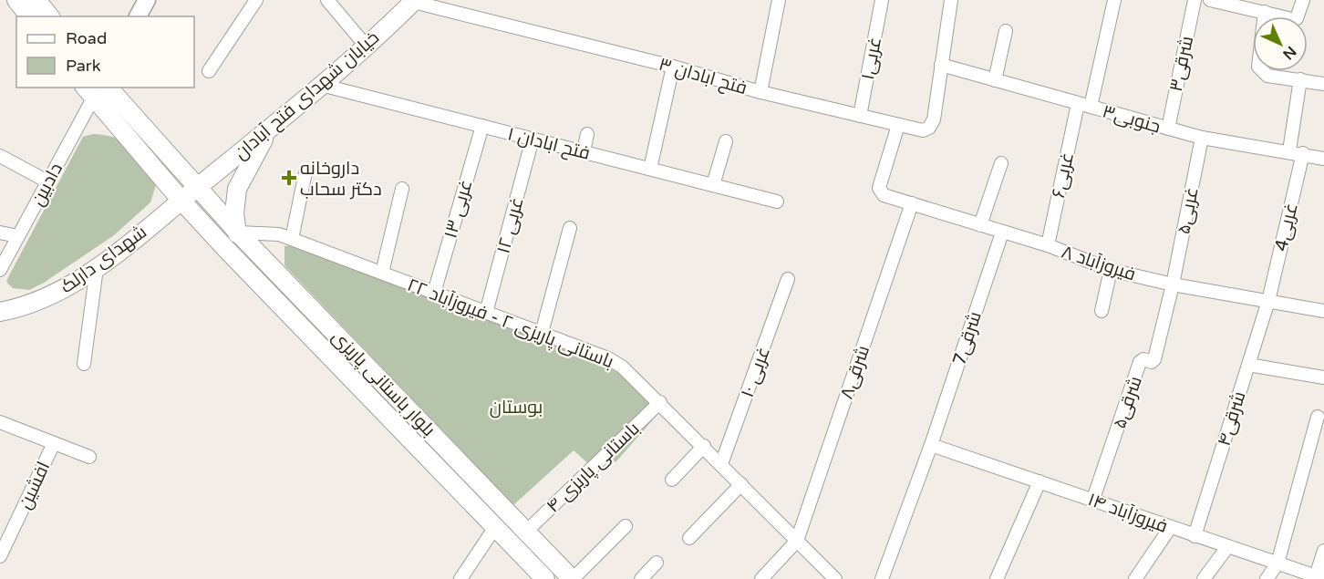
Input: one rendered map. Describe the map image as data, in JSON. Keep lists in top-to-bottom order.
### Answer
{
  "streets": {
    "main road": ["خیابان شهدای فتح آبادان", "شهدای دارلک", "بلوار باستانی پاریزی"],
    "street": [
      "غربی۱",
      "شرقی۳",
      "فتح ابادان ۳",
      "جنوبی۳",
      "فتح ابادان ۱",
      "غربی۶",
      "دادبین",
      "غربی ۱۳",
      "غربی۵",
      "غربی ۱۲",
      "غربی4",
      "فیروزآباد ۸",
      "باستانی پاریزی ۲ - فیروزآباد ۲۲",
      "شرقی7",
      "غربی ۱۰",
      "شرقی۸",
      "شرقی۵",
      "شرقی۴",
      "باستانی پاریزی ۴",
      "افشین",
      "فیروزآباد ۱۴"
    ]
  },
  "crossings": [
    ["غربی۱", "فتح ابادان ۳"],
    ["شرقی۳", "جنوبی۳"],
    ["فتح ابادان ۳", "خیابان شهدای فتح آبادان"],
    ["فتح ابادان ۳", "جنوبی۳"],
    ["فتح ابادان ۳", "فیروزآباد ۸"],
    ["خیابان شهدای فتح آبادان", "فتح ابادان ۱"],
    ["خیابان شهدای فتح آبادان", "شهدای دارلک"],
    ["خیابان شهدای فتح آبادان", "بلوار باستانی پاریزی"],
    ["جنوبی۳", "غربی۶"],
    ["جنوبی۳", "غربی۵"],
    ["جنوبی۳", "غربی4"],
    ["فتح ابادان ۱", "غربی ۱۳"],
    ["فتح ابادان ۱", "غربی ۱۲"],
    ["غربی۶", "فیروزآباد ۸"],
    ["دادبین", "بلوار باستانی پاریزی"],
    ["غربی ۱۳", "باستانی پاریزی ۲ - فیروزآباد ۲۲"],
    ["غربی۵", "فیروزآباد ۸"],
    ["غربی۵", "شرقی۵"],
    ["غربی ۱۲", "باستانی پاریزی ۲ - فیروزآباد ۲۲"],
    ["غربی4", "فیروزآباد ۸"],
    ["غربی4", "شرقی۴"],
    ["شهدای دارلک", "بلوار باستانی پاریزی"],
    ["فیروزآباد ۸", "شرقی7"],
    ["فیروزآباد ۸", "شرقی۸"],
    ["فیروزآباد ۸", "شرقی۵"],
    ["فیروزآباد ۸", "شرقی۴"],
    ["باستانی پاریزی ۲ - فیروزآباد ۲۲", "غربی ۱۰"],
    ["باستانی پاریزی ۲ - فیروزآباد ۲۲", "شرقی۸"],
    ["باستانی پاریزی ۲ - فیروزآباد ۲۲", "بلوار باستانی پاریزی"],
    ["باستانی پاریزی ۲ - فیروزآباد ۲۲", "باستانی پاریزی ۴"],
    ["شرقی7", "فیروزآباد ۱۴"],
    ["بلوار باستانی پاریزی", "باستانی پاریزی ۴"],
    ["شرقی۵", "فیروزآباد ۱۴"],
    ["شرقی۴", "فیروزآباد ۱۴"]
  ],
  "parks": ["بوستان"],
  "places": {
    "health": ["داروخانه دکتر سحاب"]
  },
  "legend": ["Road", "Park"],
  "north": "bottom right"
}
